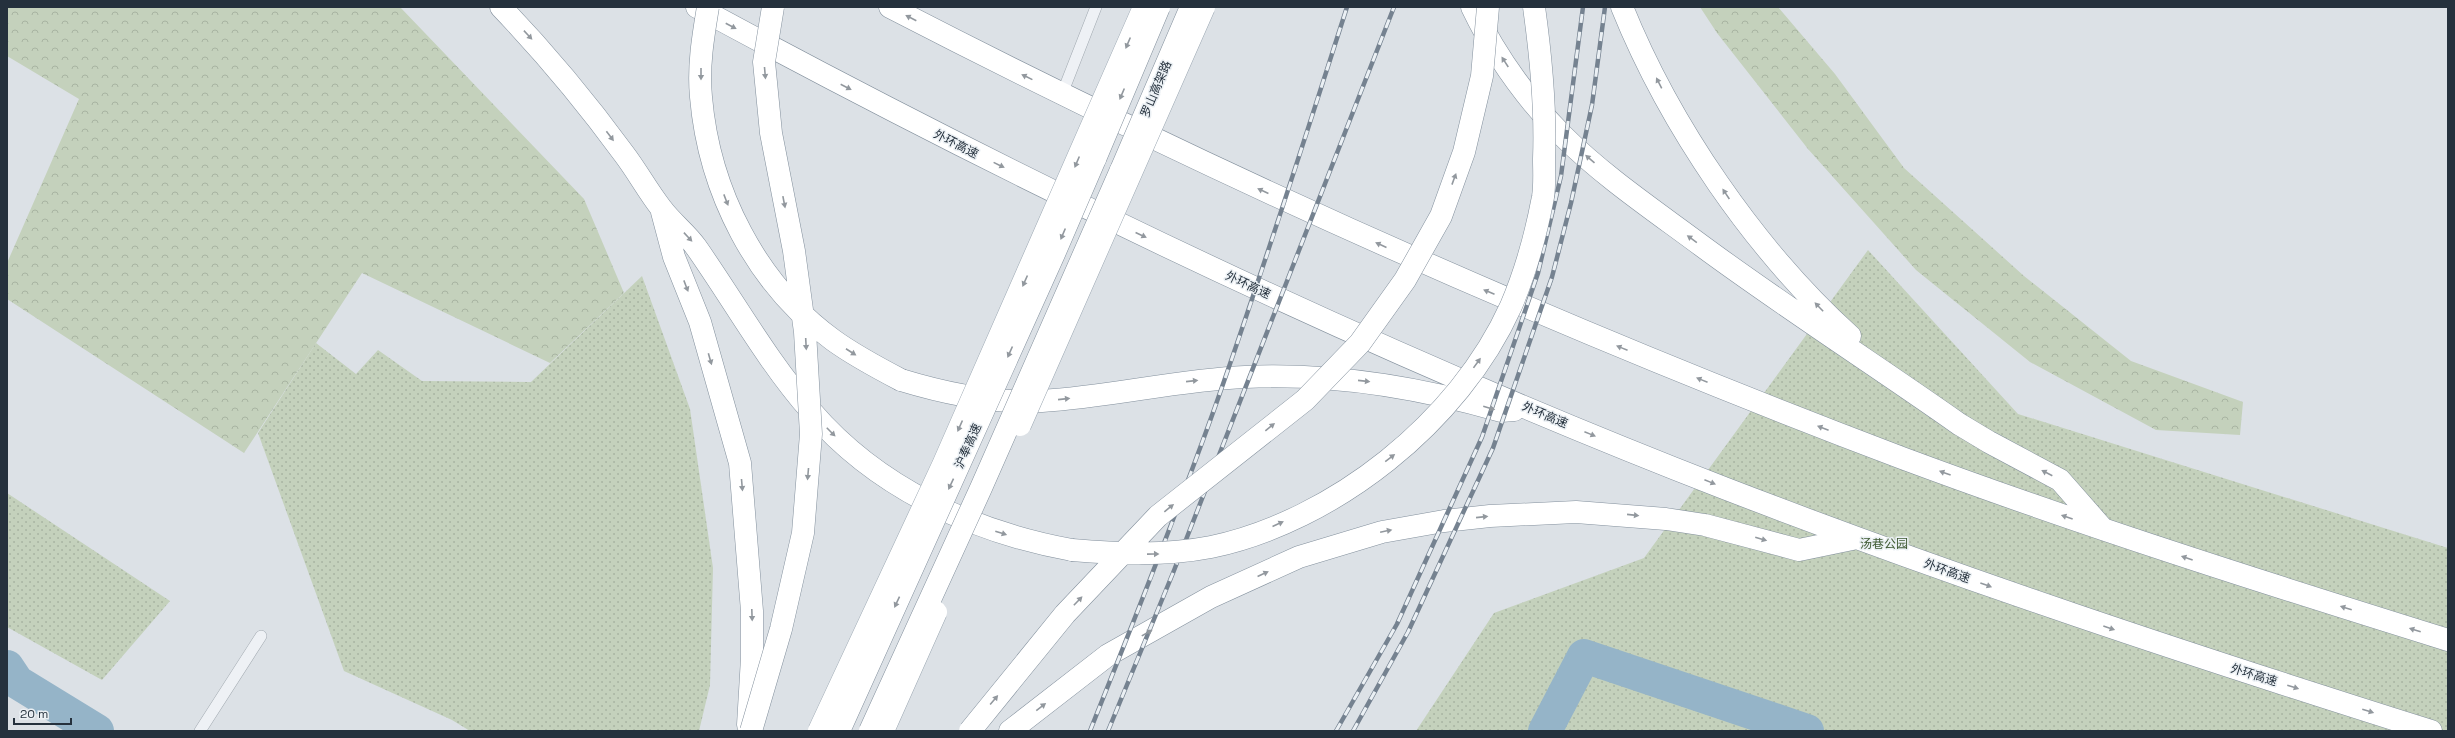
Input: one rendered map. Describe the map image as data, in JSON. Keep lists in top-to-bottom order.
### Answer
{
  "streets": {
    "main road": ["罗山高架路", "外环高速", "沪奉高速"]
  },
  "parks": ["汤巷公园"],
  "scale_bar": "20 m"
}
